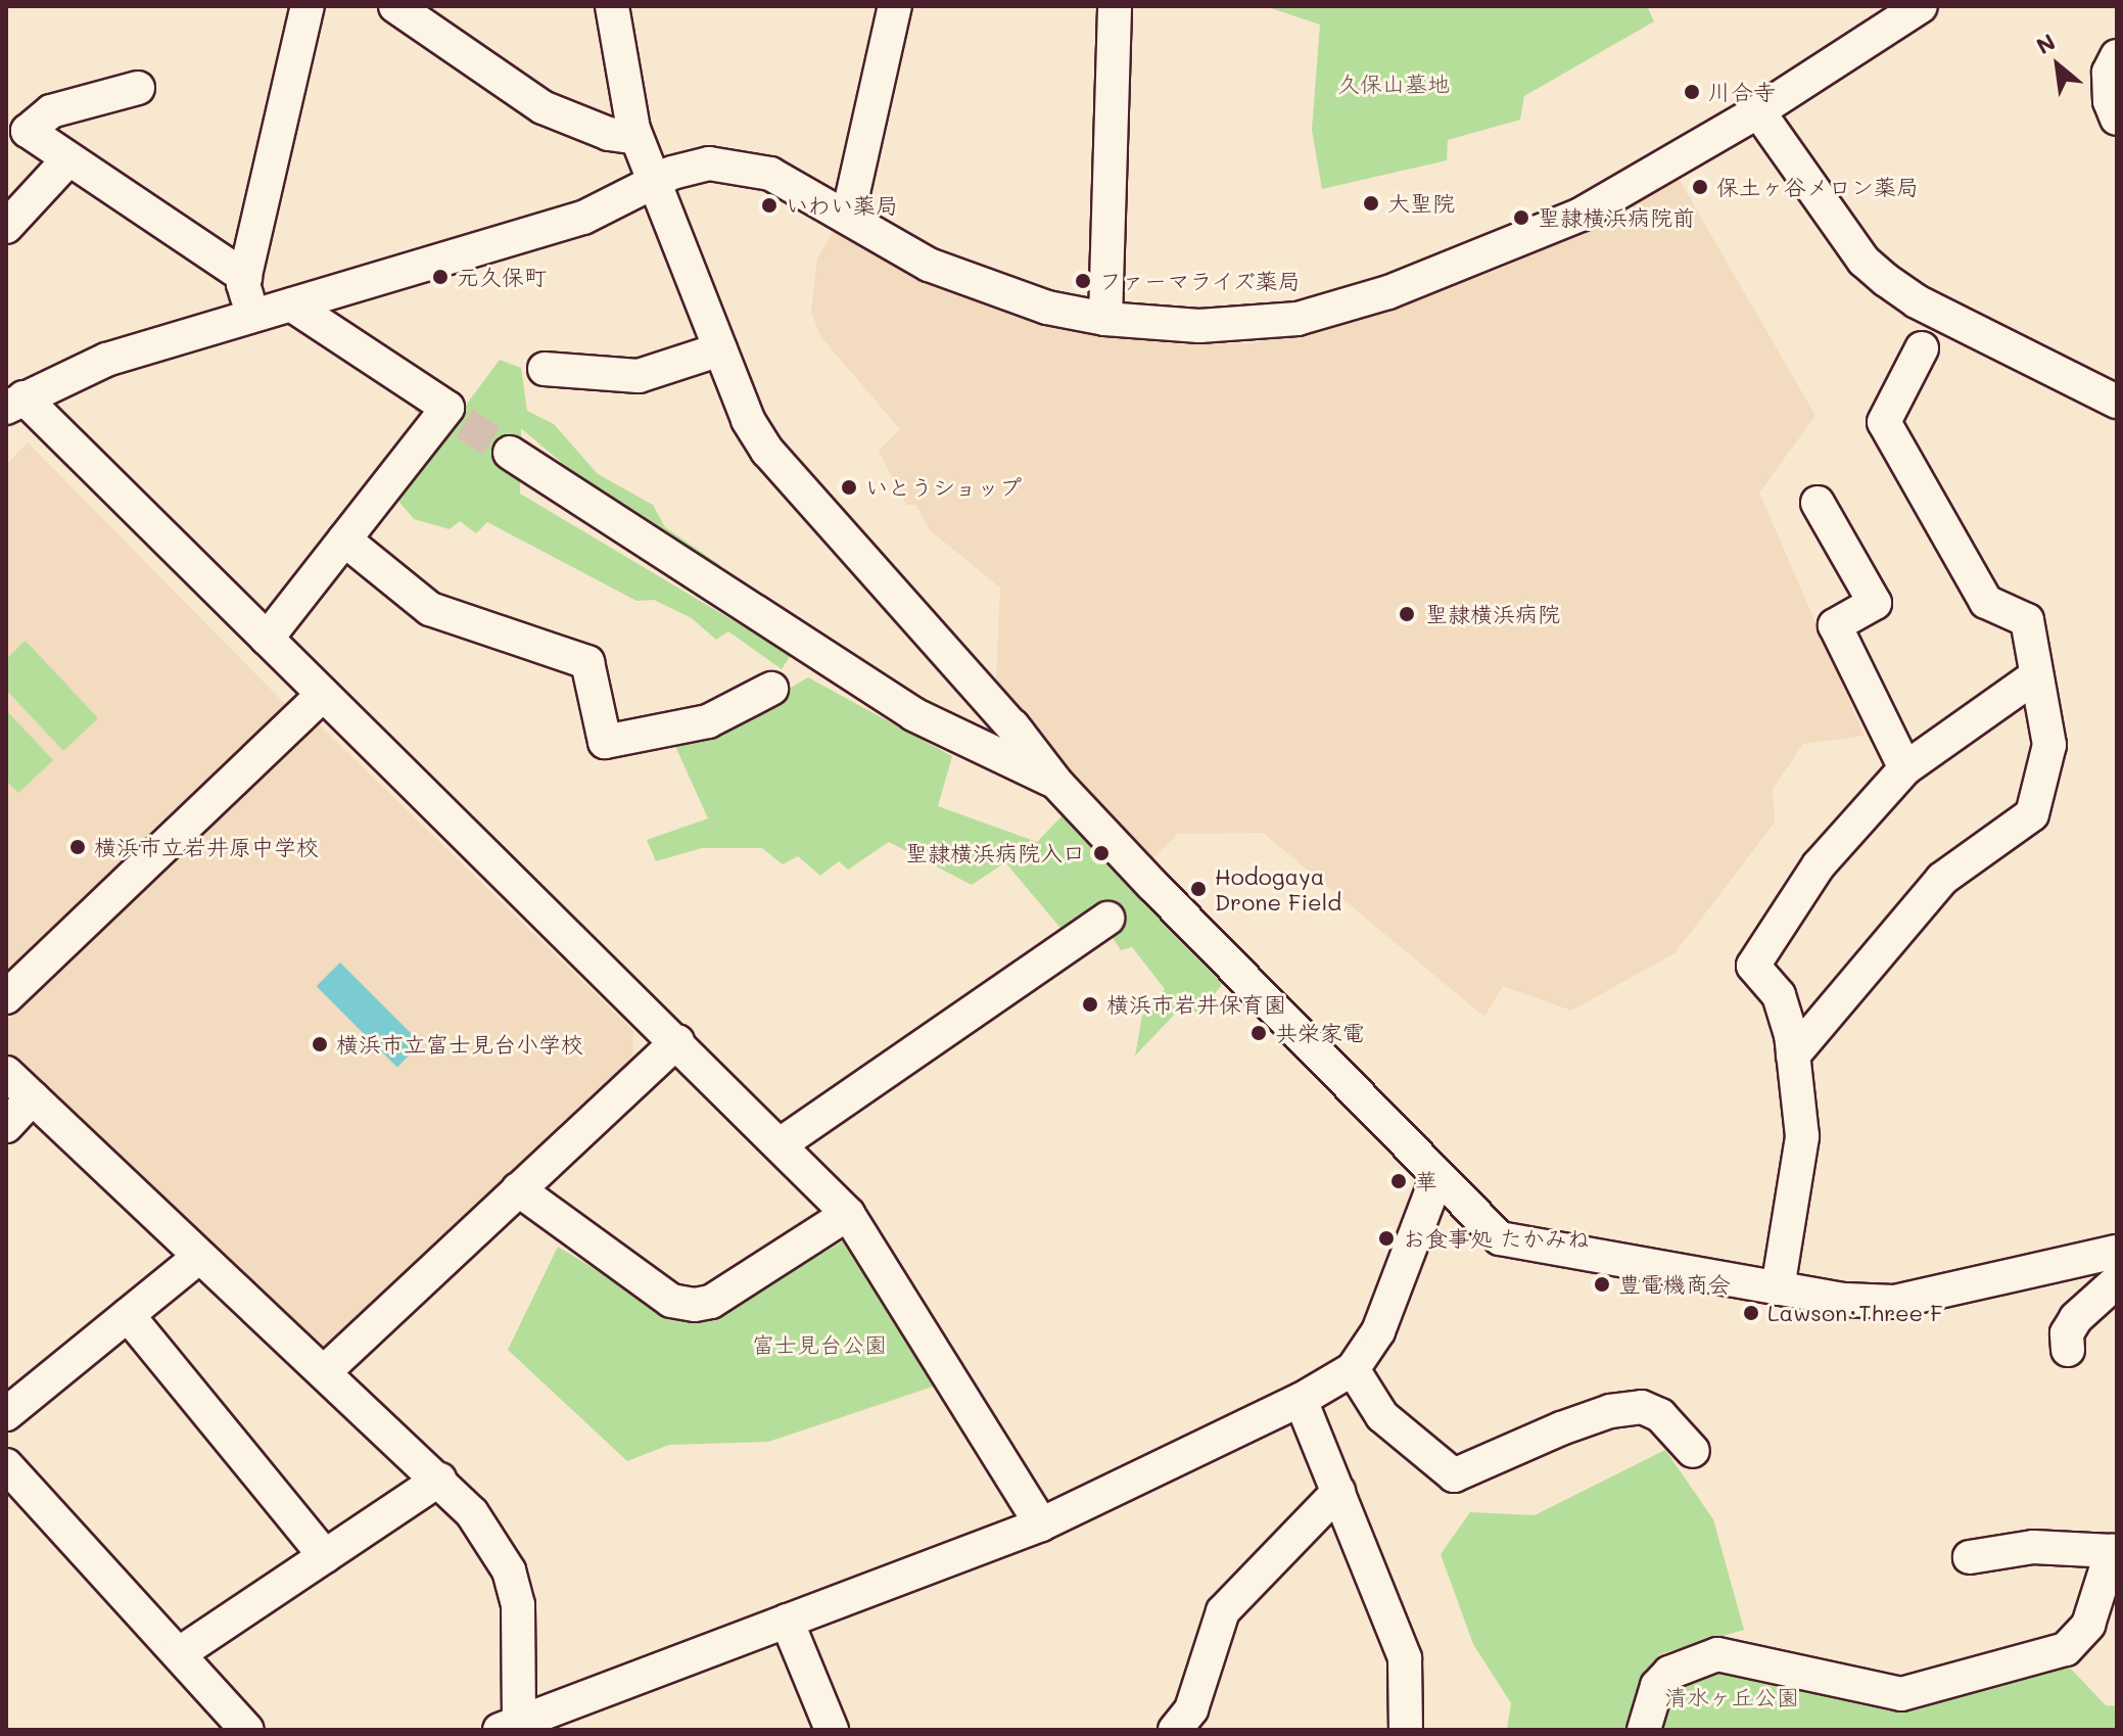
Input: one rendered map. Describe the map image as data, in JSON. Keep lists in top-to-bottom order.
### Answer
{
  "parks": ["久保山墓地", "富士見台公園", "清水ヶ丘公園"],
  "places": [
    "川合寺",
    "保土ヶ谷メロン薬局",
    "大聖院",
    "いわい薬局",
    "聖隷横浜病院前",
    "元久保町",
    "ファーマライズ薬局",
    "いとうショップ",
    "聖隷横浜病院",
    "横浜市立岩井原中学校",
    "聖隷横浜病院入口",
    "Hodogaya Drone Field",
    "横浜市岩井保育園",
    "共栄家電",
    "横浜市立富士見台小学校",
    "華",
    "お食事処 たかみね",
    "豊電機商会",
    "Lawson･Three F"
  ],
  "north": "top left"
}
